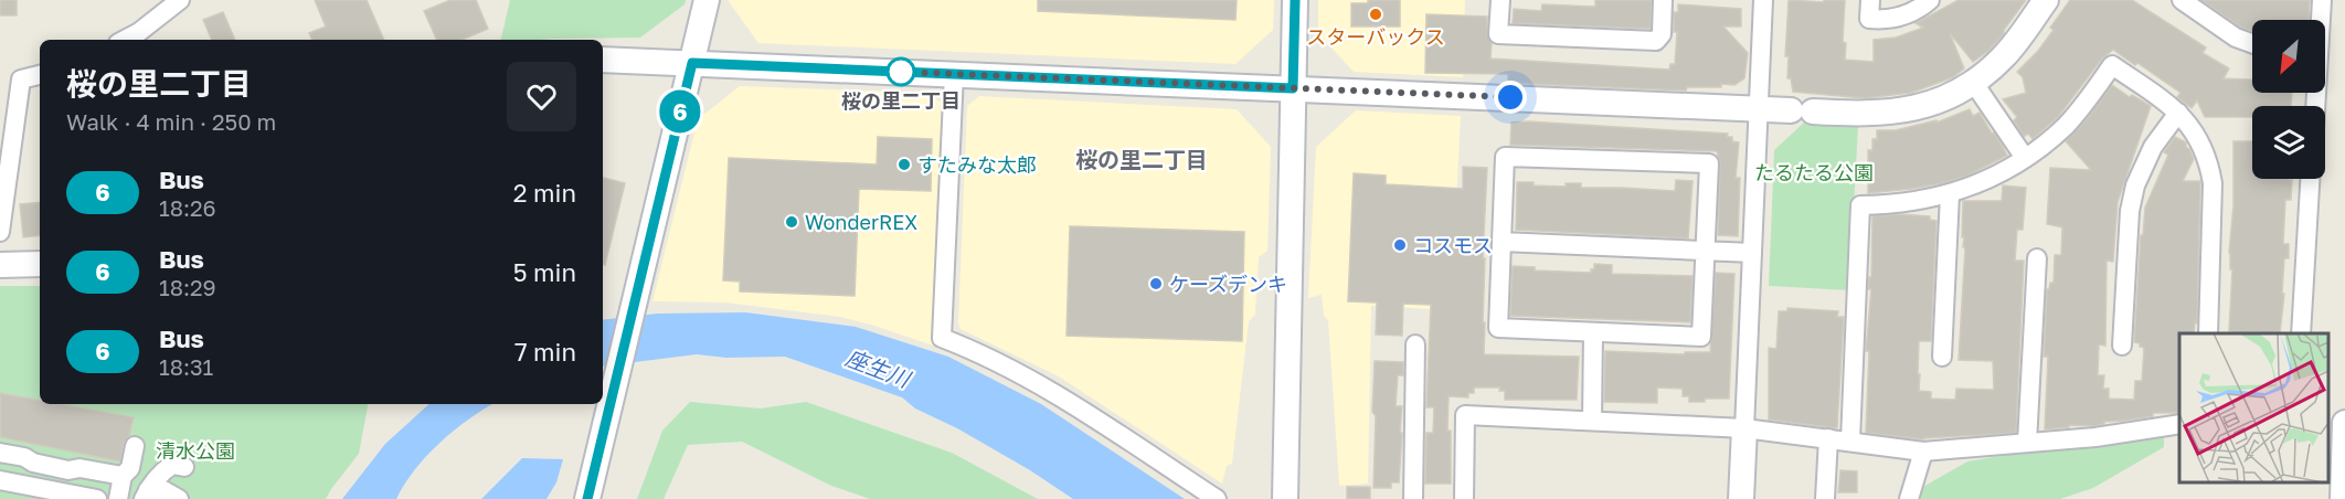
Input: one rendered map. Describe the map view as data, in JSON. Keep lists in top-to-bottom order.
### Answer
{
  "districts": ["桜の里二丁目"],
  "water": ["座生川"],
  "parks": ["たるたる公園", "清水公園"],
  "places": [
    "スターバックス",
    "桜の里二丁目",
    "すたみな太郎",
    "WonderREX",
    "コスモス",
    "ケーズデンキ"
  ],
  "lines": ["bus line 6"],
  "north": "bottom left",
  "page": {
    "on_map": "6",
    "heading": ["桜の里二丁目", "Walk · 4 min · 250 m"],
    "list": [
      {
        "mark": "6",
        "name": "Bus",
        "note": "18:26",
        "value": "2 min"
      },
      {
        "mark": "6",
        "name": "Bus",
        "note": "18:29",
        "value": "5 min"
      },
      {
        "mark": "6",
        "name": "Bus",
        "note": "18:31",
        "value": "7 min"
      }
    ]
  }
}
